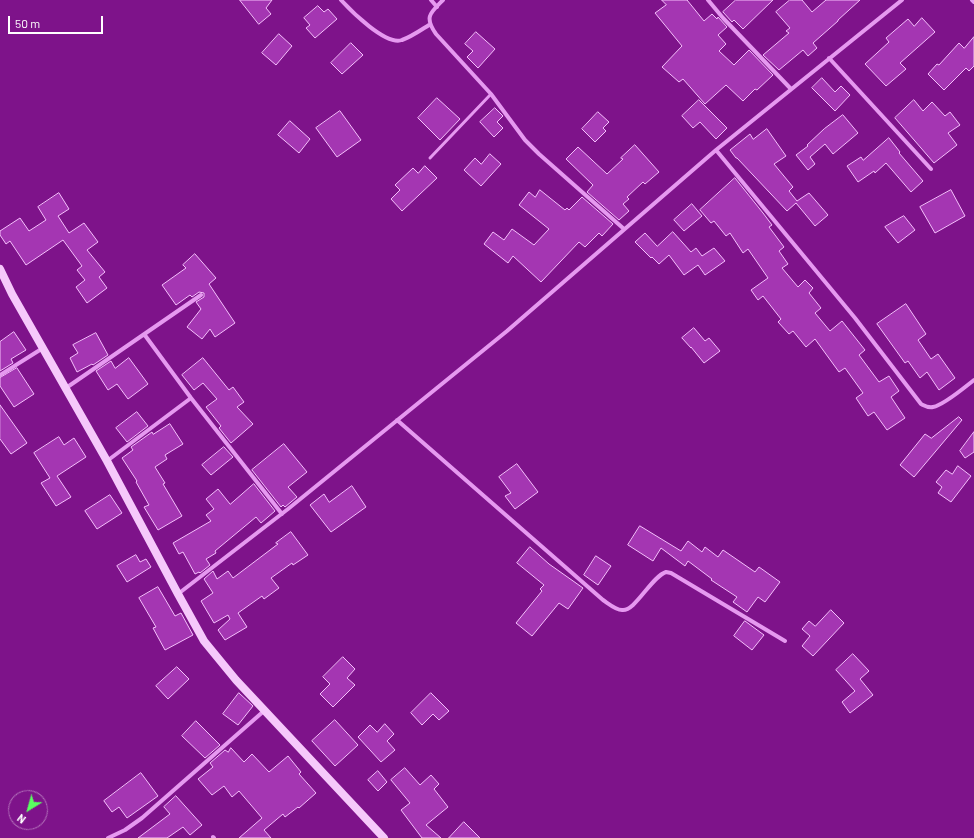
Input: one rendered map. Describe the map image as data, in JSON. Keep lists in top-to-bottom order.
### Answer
{
  "scale_bar": "50 m",
  "north": "bottom left"
}
